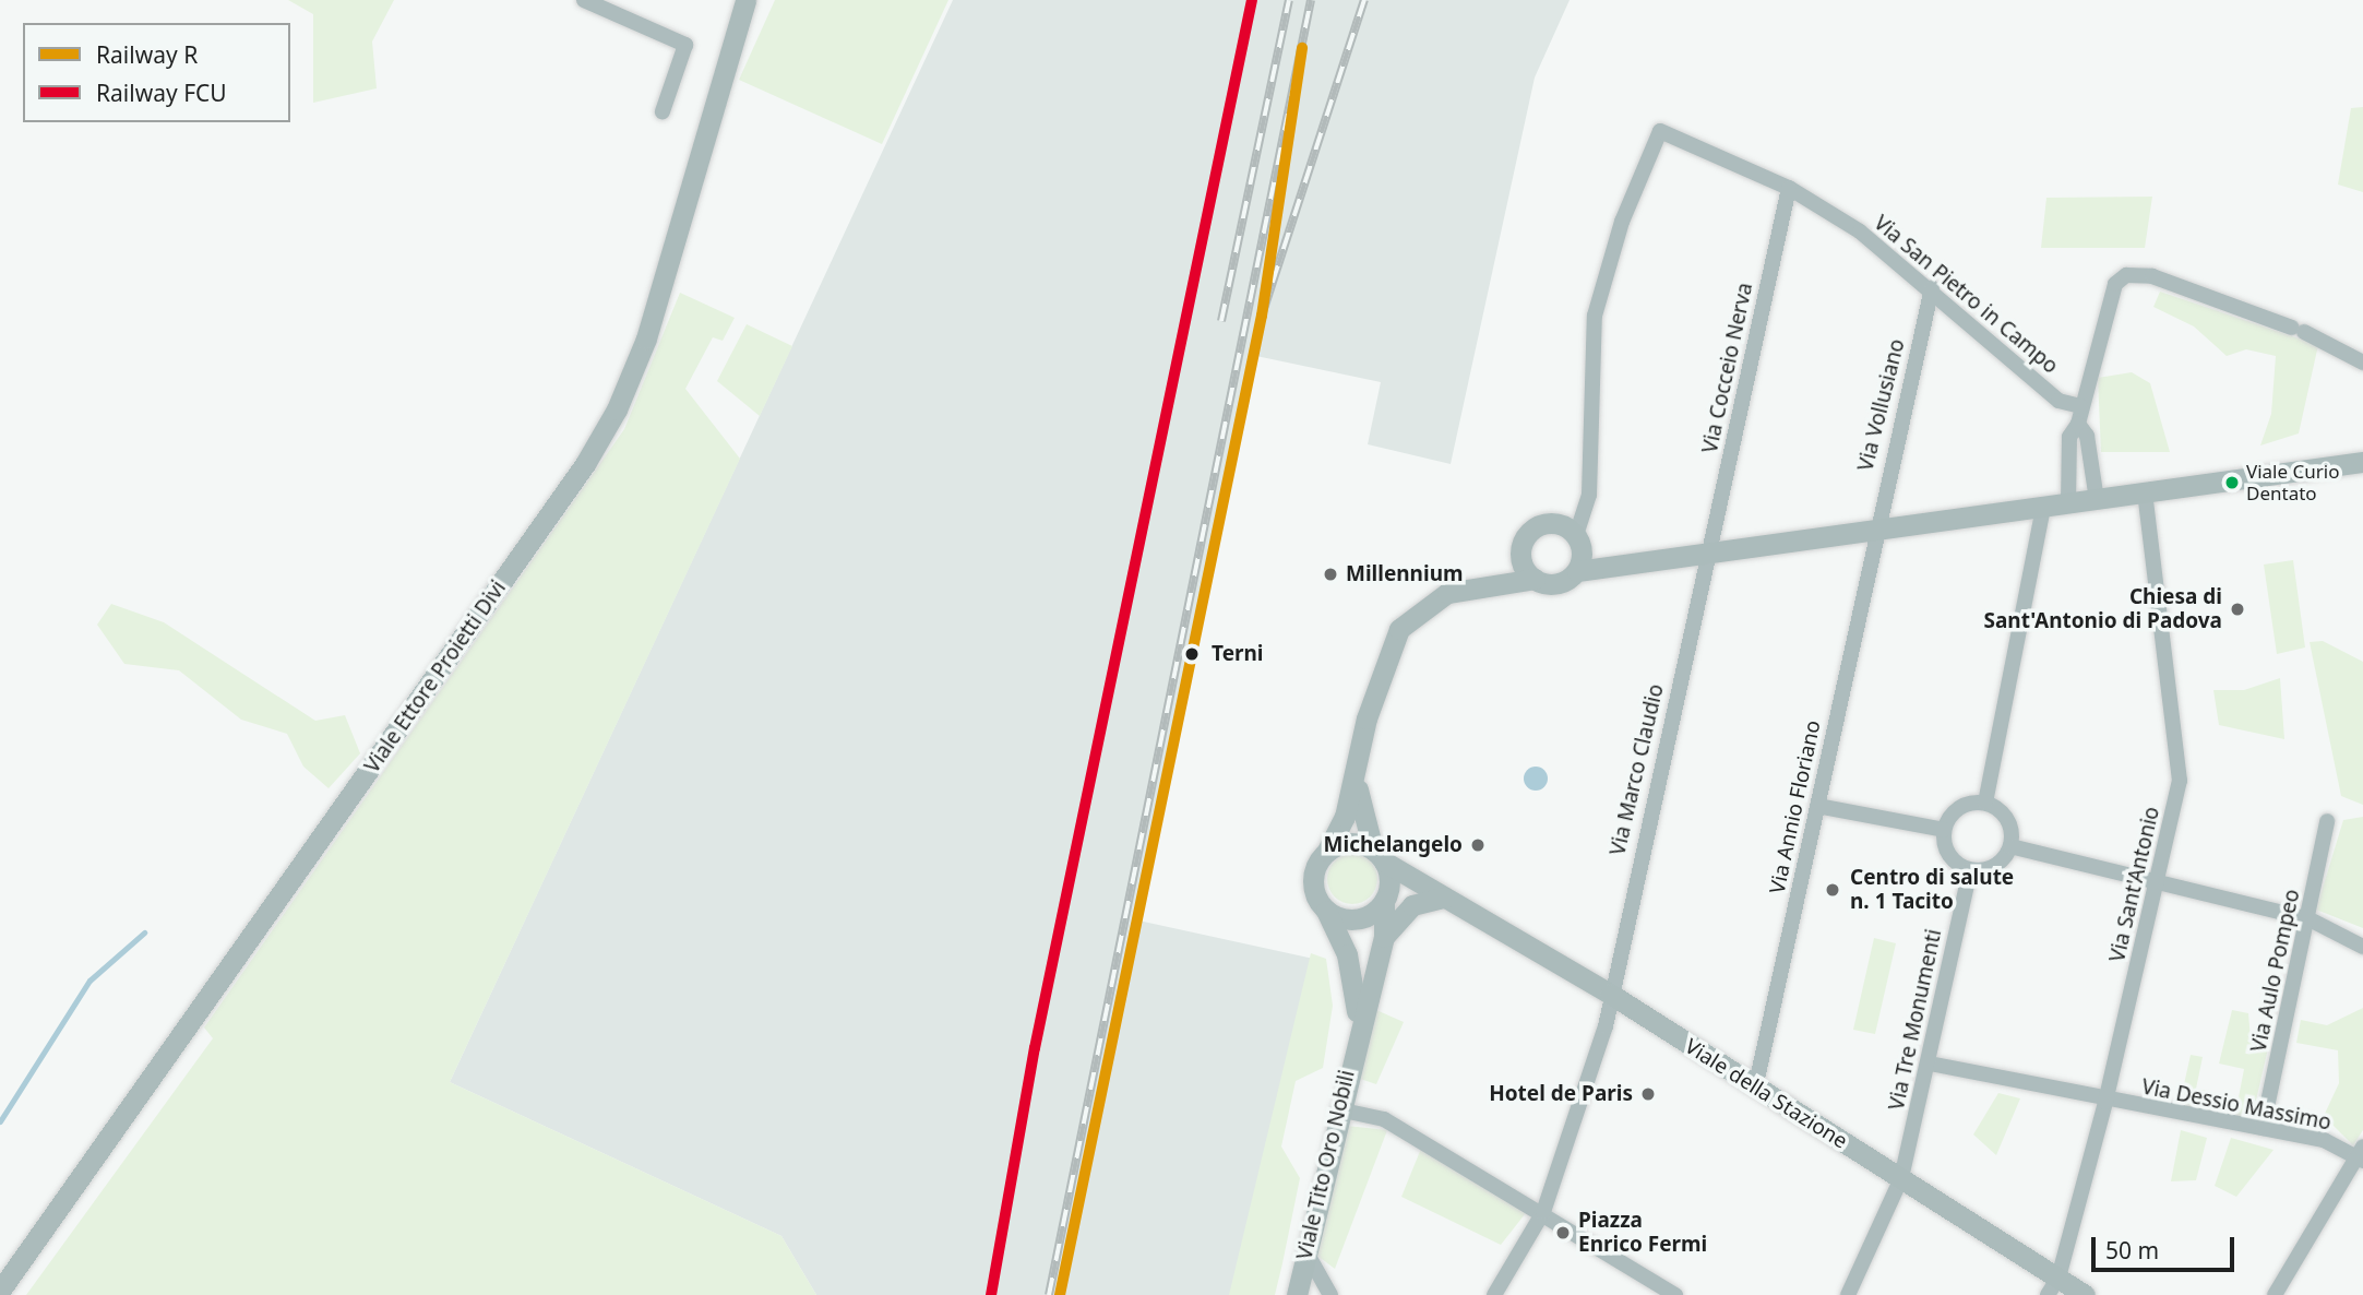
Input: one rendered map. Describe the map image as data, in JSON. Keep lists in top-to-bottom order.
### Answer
{
  "streets": {
    "street": [
      "Via San Pietro in Campo",
      "Via Cocceio Nerva",
      "Via Vollusiano",
      "Viale Ettore Proietti Divi",
      "Via Marco Claudio",
      "Via Annio Floriano",
      "Via Sant'Antonio",
      "Via Aulo Pompeo",
      "Via Tre Monumenti",
      "Viale della Stazione",
      "Via Dessio Massimo",
      "Viale Tito Oro Nobili"
    ]
  },
  "crossings": [
    ["Via San Pietro in Campo", "Via Cocceio Nerva"],
    ["Via San Pietro in Campo", "Via Vollusiano"],
    ["Via Cocceio Nerva", "Via Marco Claudio"],
    ["Via Vollusiano", "Via Annio Floriano"],
    ["Via Marco Claudio", "Viale della Stazione"],
    ["Via Annio Floriano", "Viale della Stazione"],
    ["Via Sant'Antonio", "Viale della Stazione"],
    ["Via Sant'Antonio", "Via Dessio Massimo"],
    ["Via Aulo Pompeo", "Via Dessio Massimo"],
    ["Via Tre Monumenti", "Viale della Stazione"],
    ["Via Tre Monumenti", "Via Dessio Massimo"],
    ["Viale della Stazione", "Viale Tito Oro Nobili"]
  ],
  "places": [
    "Viale Curio Dentato",
    "Millennium",
    "Chiesa di Sant'Antonio di Padova",
    "Terni",
    "Michelangelo",
    "Centro di salute n. 1 Tacito",
    "Hotel de Paris",
    "Piazza Enrico Fermi"
  ],
  "lines": ["rail line FCU", "rail line R"],
  "legend": ["Railway R", "Railway FCU"],
  "scale_bar": "50 m"
}
